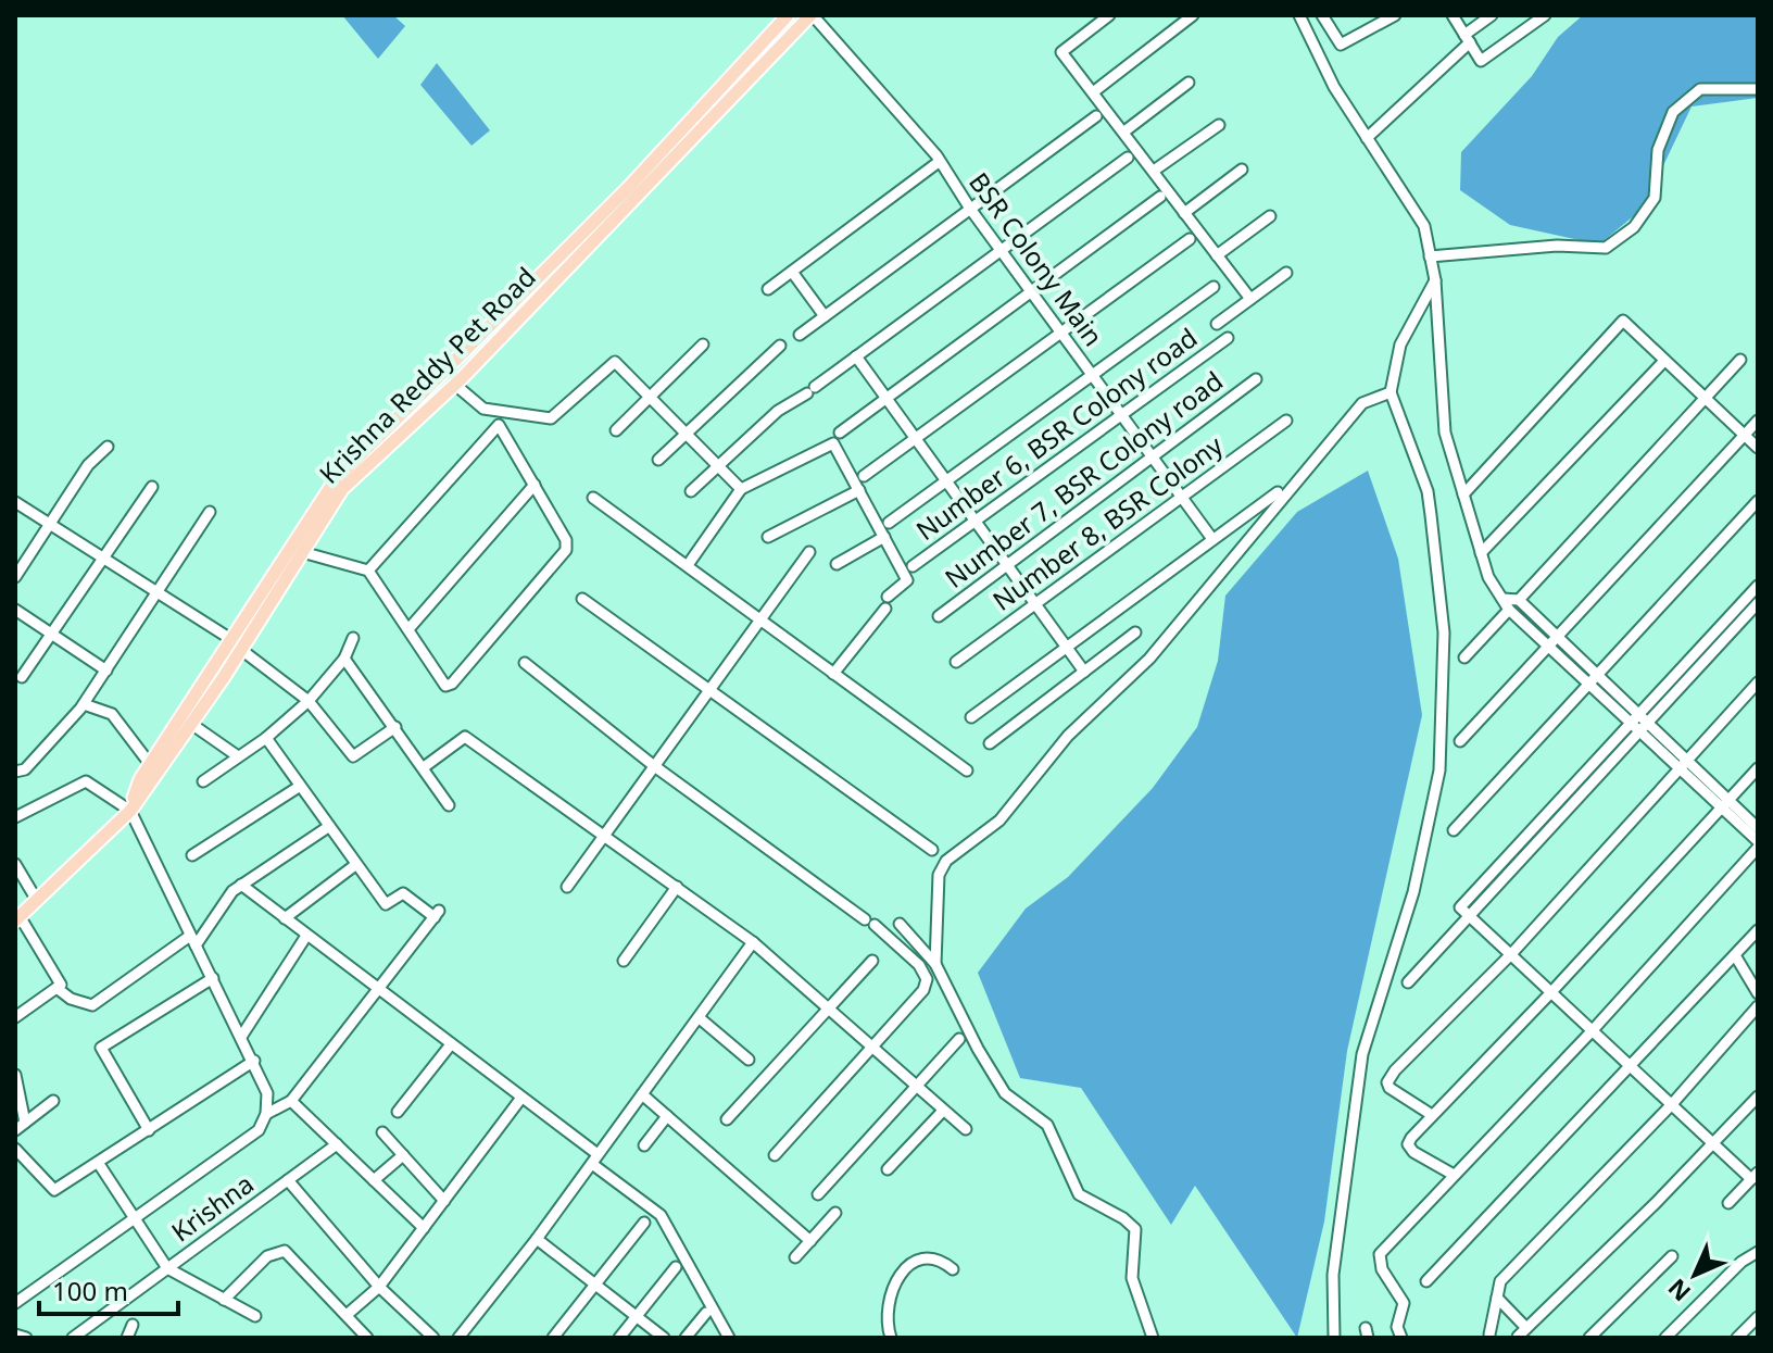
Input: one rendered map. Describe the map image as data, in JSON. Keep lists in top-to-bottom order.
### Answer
{
  "streets": {
    "main road": ["Krishna Reddy Pet Road"],
    "street": [
      "BSR Colony Main",
      "Number 6, BSR Colony road",
      "Number 7, BSR Colony road",
      "Number 8, BSR Colony",
      "Krishna"
    ]
  },
  "crossings": [
    ["BSR Colony Main", "Krishna Reddy Pet Road"],
    ["BSR Colony Main", "Number 6, BSR Colony road"],
    ["BSR Colony Main", "Number 7, BSR Colony road"],
    ["BSR Colony Main", "Number 8, BSR Colony"]
  ],
  "scale_bar": "100 m",
  "north": "bottom left"
}
